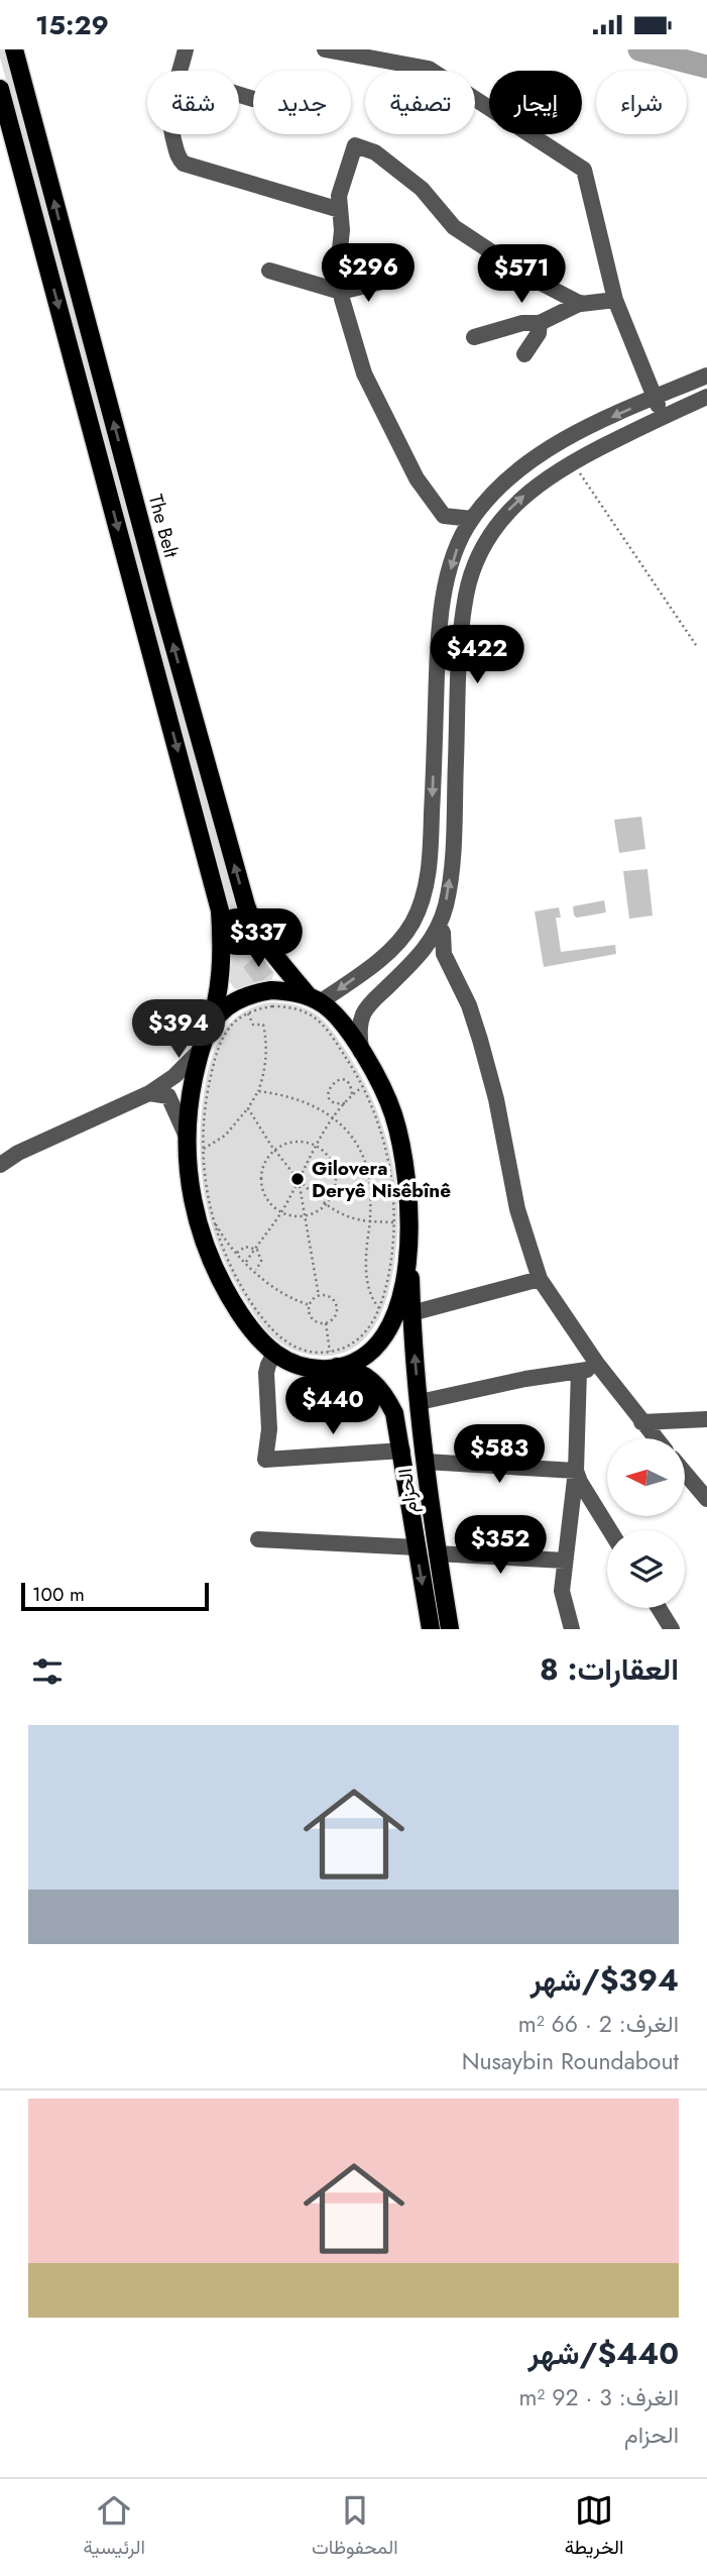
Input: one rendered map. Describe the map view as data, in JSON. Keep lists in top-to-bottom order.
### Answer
{
  "streets": {
    "main road": ["The Belt", "الحزام"]
  },
  "crossings": [
    ["The Belt", "الحزام"]
  ],
  "places": ["Gilovera Deryê Nisêbînê"],
  "scale_bar": "100 m",
  "north": "left",
  "page": {
    "status": "15:29",
    "chip": [
      "شراء",
      "إيجار",
      "تصفية",
      "جديد",
      "شقة"
    ],
    "price": [
      "$296",
      "$571",
      "$422",
      "$337",
      "$394",
      "$440",
      "$583",
      "$352"
    ],
    "scale": "100 m",
    "heading": "العقارات: 8",
    "list": [
      {
        "name": "$394/شهر",
        "note": "الغرف: 2 · 66 m² · Nusaybin Roundabout"
      },
      {
        "name": "$440/شهر",
        "note": "الغرف: 3 · 92 m² · الحزام"
      }
    ],
    "tabs": ["الخريطة", "المحفوظات", "الرئيسية"]
  }
}
